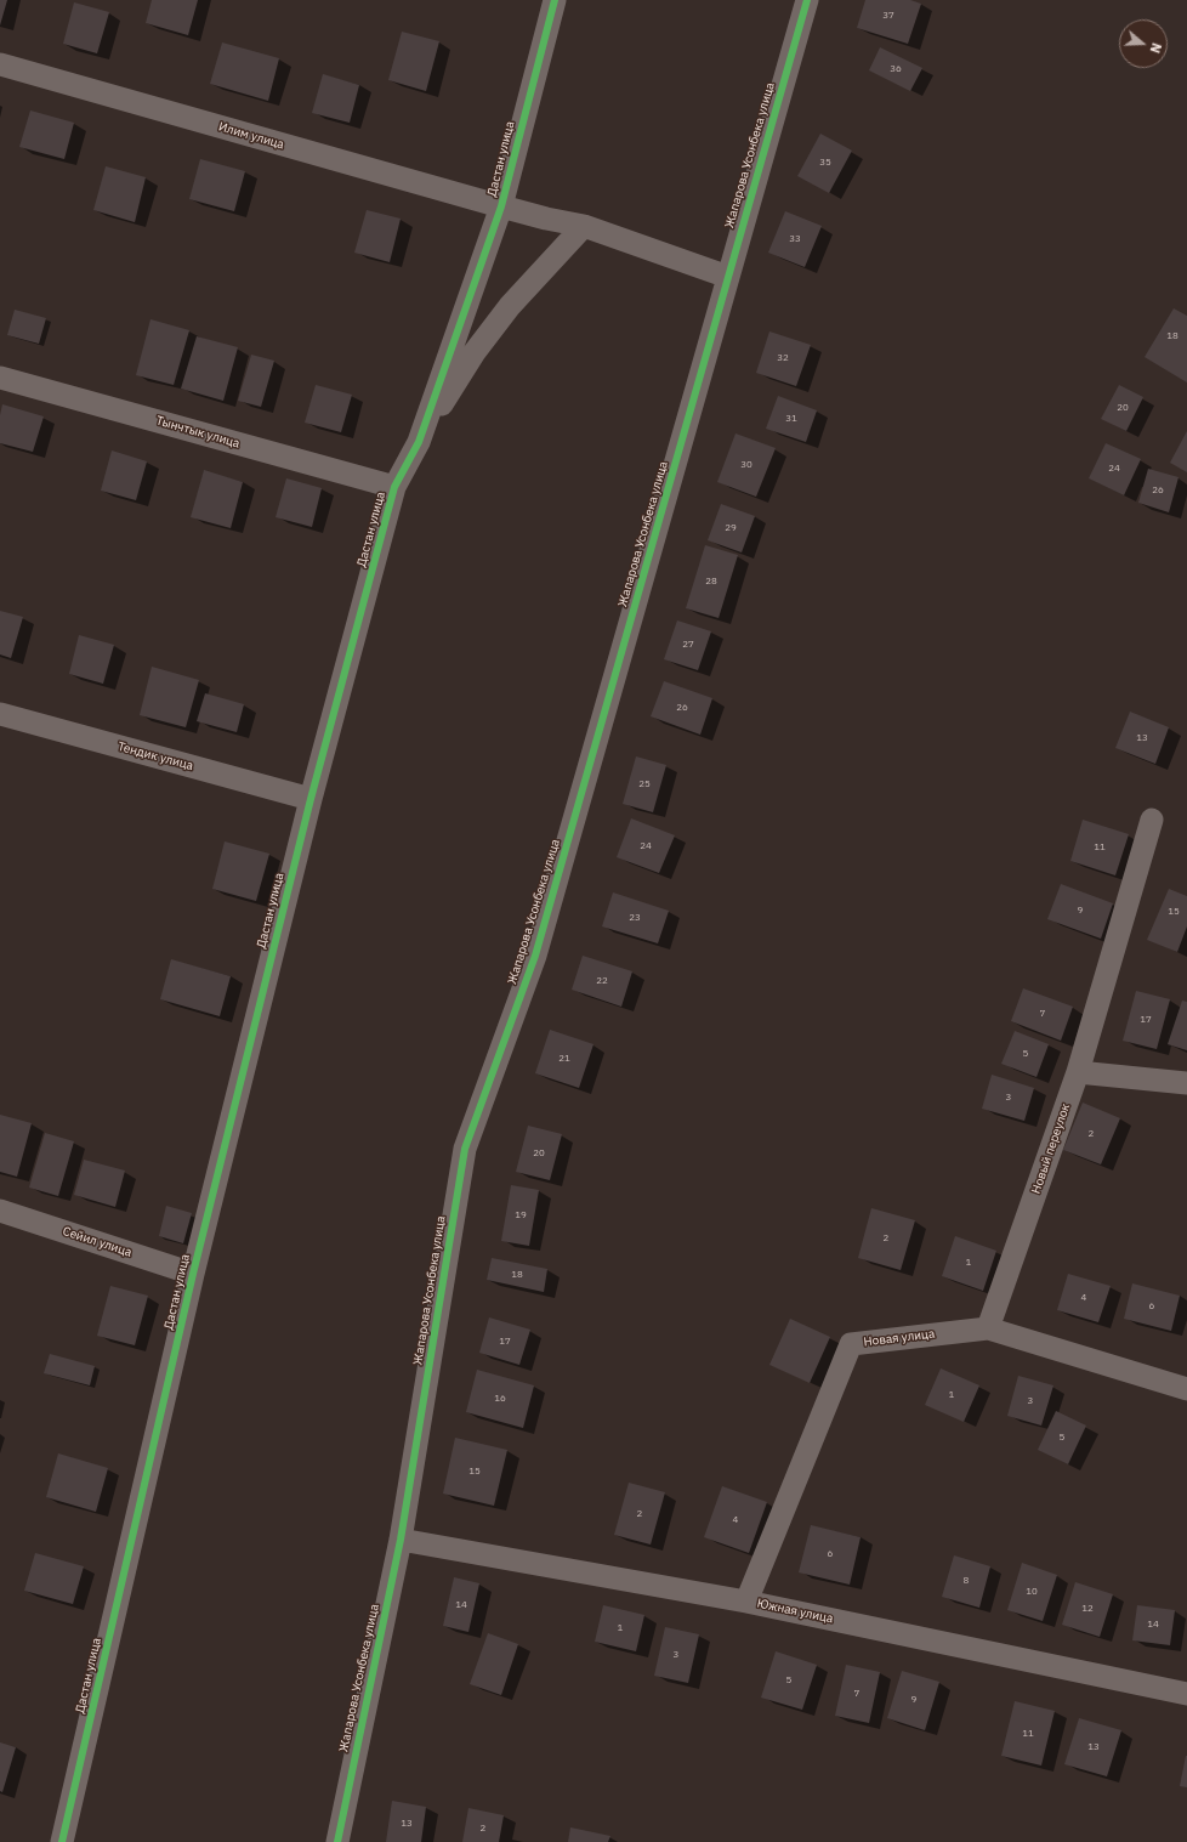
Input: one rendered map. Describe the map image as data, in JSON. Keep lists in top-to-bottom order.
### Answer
{
  "streets": {
    "street": [
      "Илим улица",
      "Жапарова Усонбека улица",
      "Дастан улица",
      "Тынчтык улица",
      "Тендик улица",
      "Новый переулок",
      "Сейил улица",
      "Новая улица",
      "Южная улица"
    ]
  },
  "crossings": [
    ["Илим улица", "Жапарова Усонбека улица"],
    ["Илим улица", "Дастан улица"],
    ["Жапарова Усонбека улица", "Южная улица"],
    ["Дастан улица", "Тынчтык улица"],
    ["Дастан улица", "Тендик улица"],
    ["Дастан улица", "Сейил улица"],
    ["Новый переулок", "Новая улица"],
    ["Новая улица", "Южная улица"]
  ],
  "house_numbers": [
    "37",
    "36",
    "35",
    "33",
    "18",
    "32",
    "20",
    "31",
    "30",
    "24",
    "26",
    "29",
    "28",
    "27",
    "26",
    "13",
    "25",
    "24",
    "11",
    "9",
    "15",
    "23",
    "22",
    "7",
    "17",
    "5",
    "21",
    "3",
    "2",
    "20",
    "19",
    "2",
    "1",
    "18",
    "4",
    "6",
    "17",
    "1",
    "16",
    "3",
    "5",
    "15",
    "2",
    "4",
    "6",
    "8",
    "10",
    "14",
    "12",
    "14",
    "1",
    "3",
    "5",
    "7",
    "9",
    "11",
    "13",
    "13",
    "2"
  ],
  "north": "right"
}
